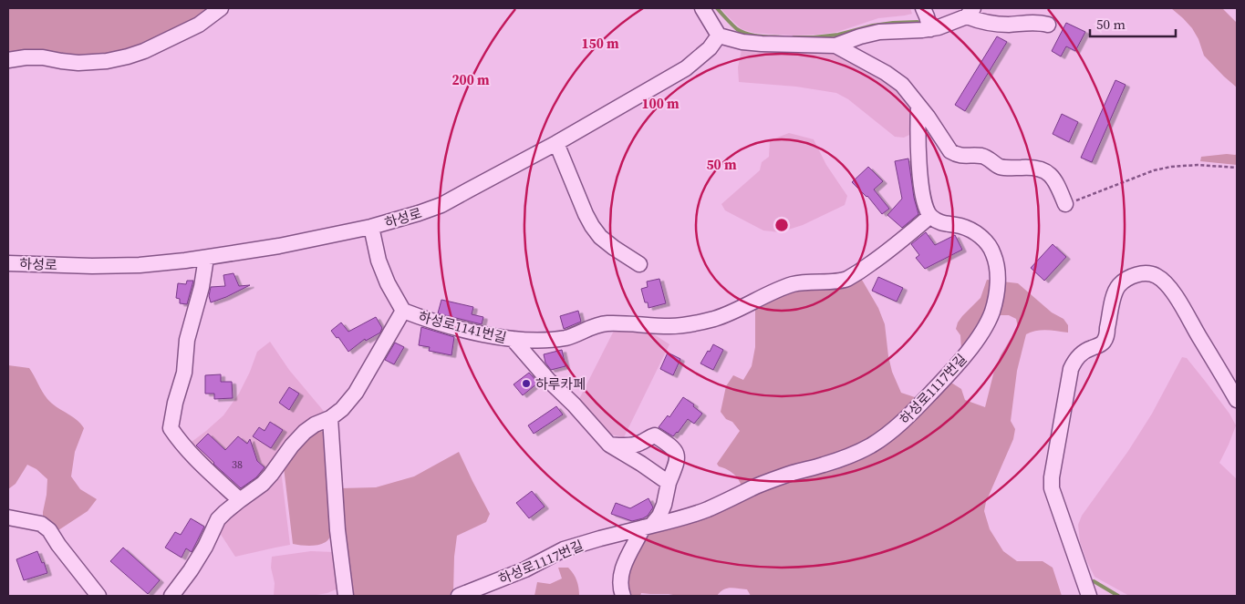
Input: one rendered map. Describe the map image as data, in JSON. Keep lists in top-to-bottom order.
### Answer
{
  "streets": {
    "street": ["하성로", "하성로1141번길", "하성로1117번길"]
  },
  "crossings": [
    ["하성로", "하성로1141번길"],
    ["하성로1141번길", "하성로1117번길"]
  ],
  "places": ["하루카페"],
  "house_numbers": ["38"],
  "scale_bar": "50 m",
  "rings": [
    "150 m",
    "200 m",
    "100 m",
    "50 m"
  ]
}
